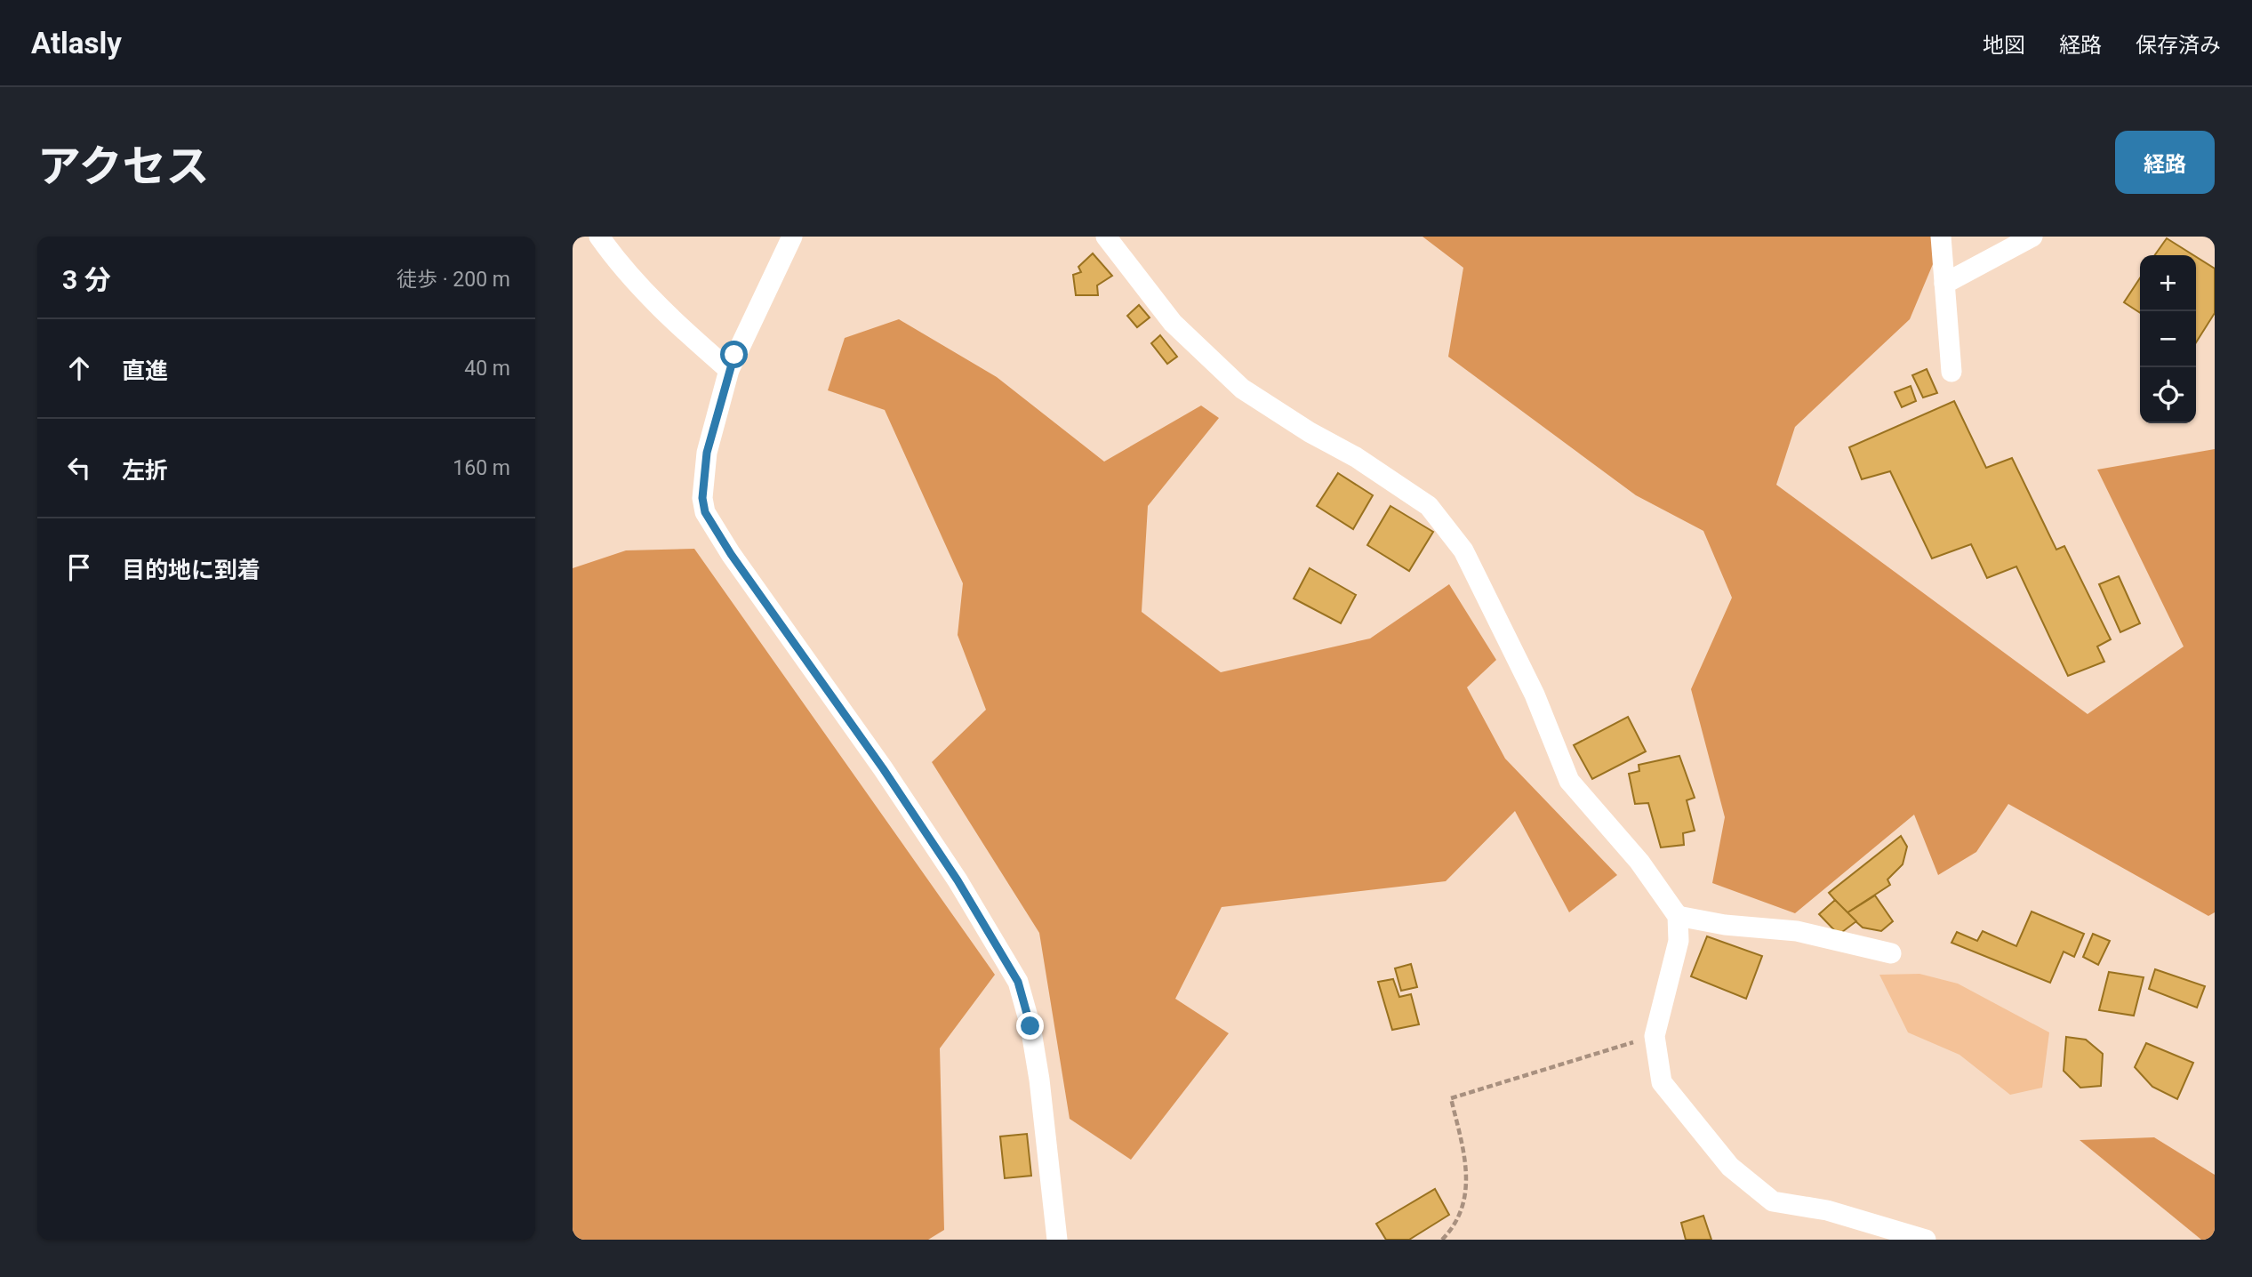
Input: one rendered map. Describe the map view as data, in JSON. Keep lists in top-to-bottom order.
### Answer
{
  "page": {
    "header": "Atlasly",
    "nav": ["地図", "経路", "保存済み"],
    "title": "アクセス",
    "buttons": "経路",
    "heading": ["3 分", "徒歩 · 200 m"],
    "map_buttons": ["+", "−"],
    "list": [
      ["直進", "40 m"],
      ["左折", "160 m"],
      "目的地に到着"
    ]
  }
}
